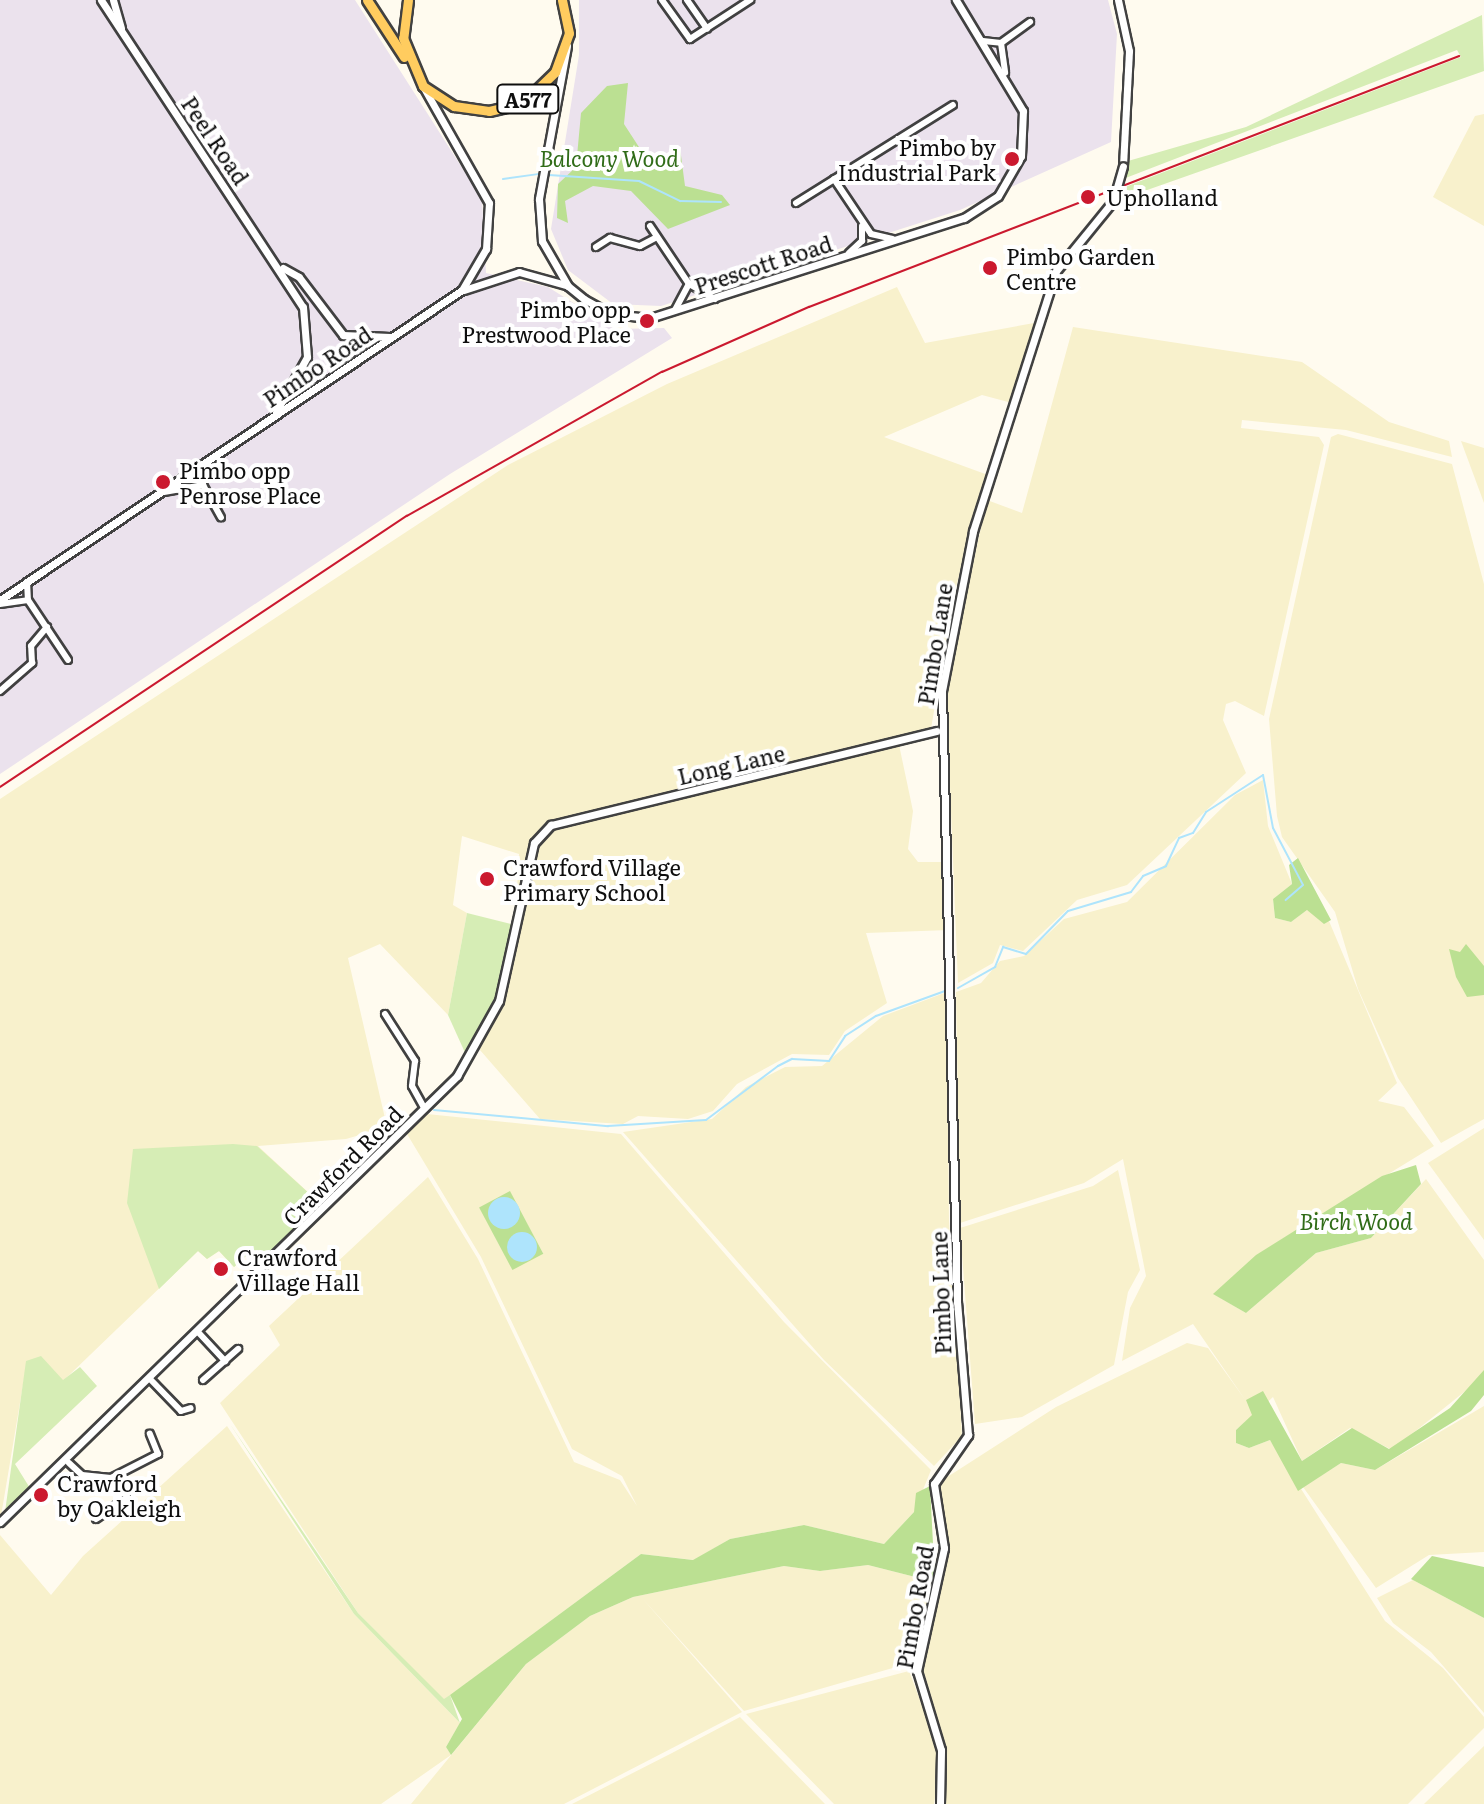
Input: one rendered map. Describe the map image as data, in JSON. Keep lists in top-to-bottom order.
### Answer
{
  "streets": {
    "main road": ["A577"],
    "street": [
      "Peel Road",
      "Prescott Road",
      "Pimbo Road",
      "Pimbo Lane",
      "Long Lane",
      "Crawford Road"
    ]
  },
  "crossings": [
    ["A577", "Pimbo Road"],
    ["Peel Road", "Pimbo Road"],
    ["Prescott Road", "Pimbo Road"],
    ["Pimbo Road", "Pimbo Lane"],
    ["Pimbo Lane", "Long Lane"],
    ["Long Lane", "Crawford Road"]
  ],
  "parks": ["Balcony Wood", "Birch Wood"],
  "places": [
    "Pimbo by Industrial Park",
    "Upholland",
    "Pimbo Garden Centre",
    "Pimbo opp Prestwood Place",
    "Pimbo opp Penrose Place",
    "Crawford Village Primary School",
    "Crawford Village Hall",
    "Crawford by Oakleigh"
  ]
}
